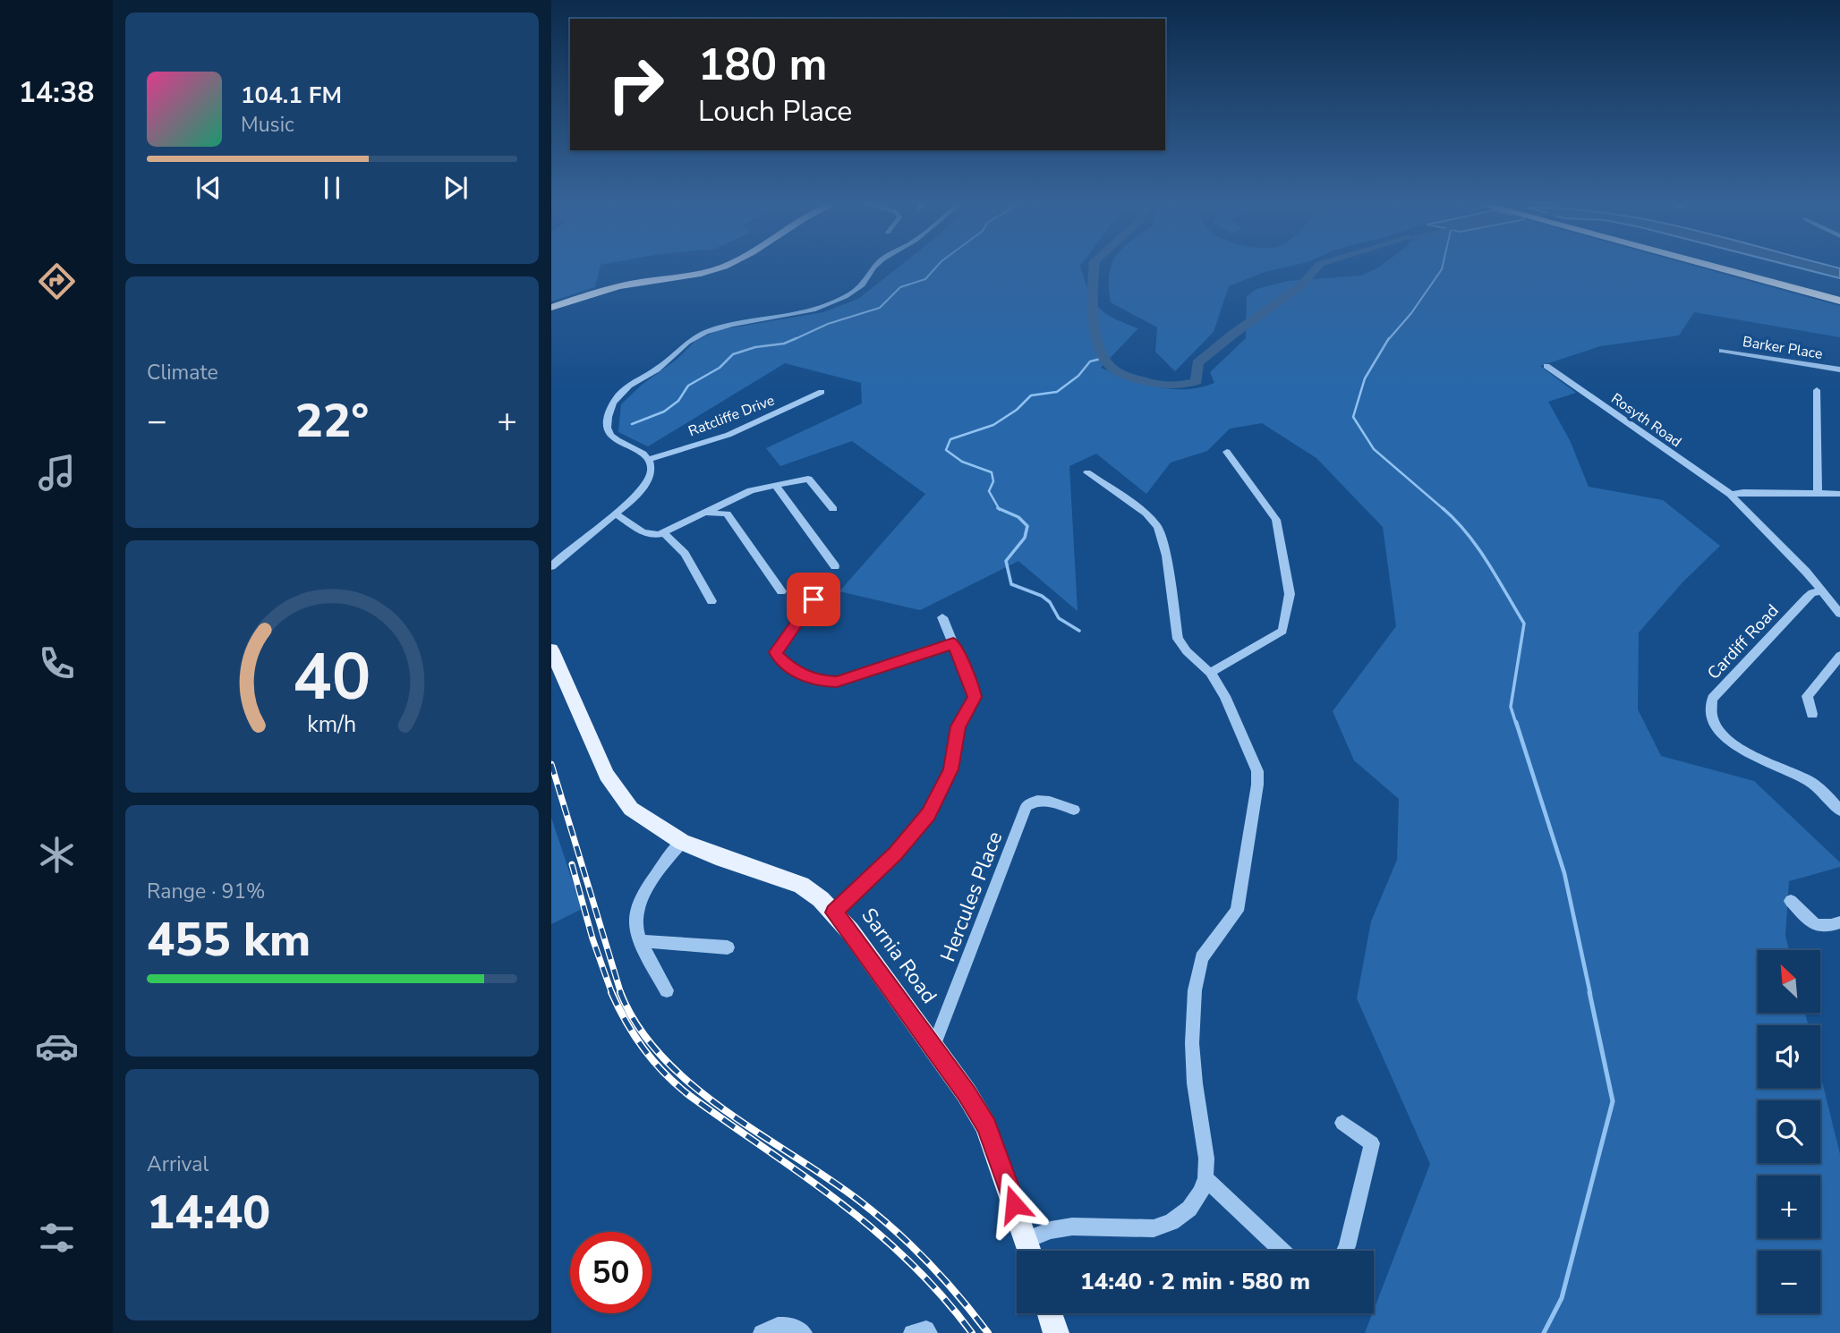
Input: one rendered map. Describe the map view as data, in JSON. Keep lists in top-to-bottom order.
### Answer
{
  "streets": {
    "main road": ["Sarnia Road"],
    "street": [
      "Barker Place",
      "Ratcliffe Drive",
      "Rosyth Road",
      "Cardiff Road",
      "Hercules Place"
    ]
  },
  "crossings": [
    ["Hercules Place", "Sarnia Road"]
  ],
  "north": "top left",
  "page": {
    "tabs": "14:38",
    "turn": ["180 m", "Louch Place"],
    "song": ["104.1 FM", "Music"],
    "tile": [
      "Climate",
      ["Range · 91%", "455 km"],
      ["Arrival", "14:40"]
    ],
    "heat": ["−", "22°", "+"],
    "map_buttons": ["+", "−"],
    "limit": "50",
    "trip": "14:40 · 2 min · 580 m",
    "gauge": ["40", "km/h"]
  }
}
